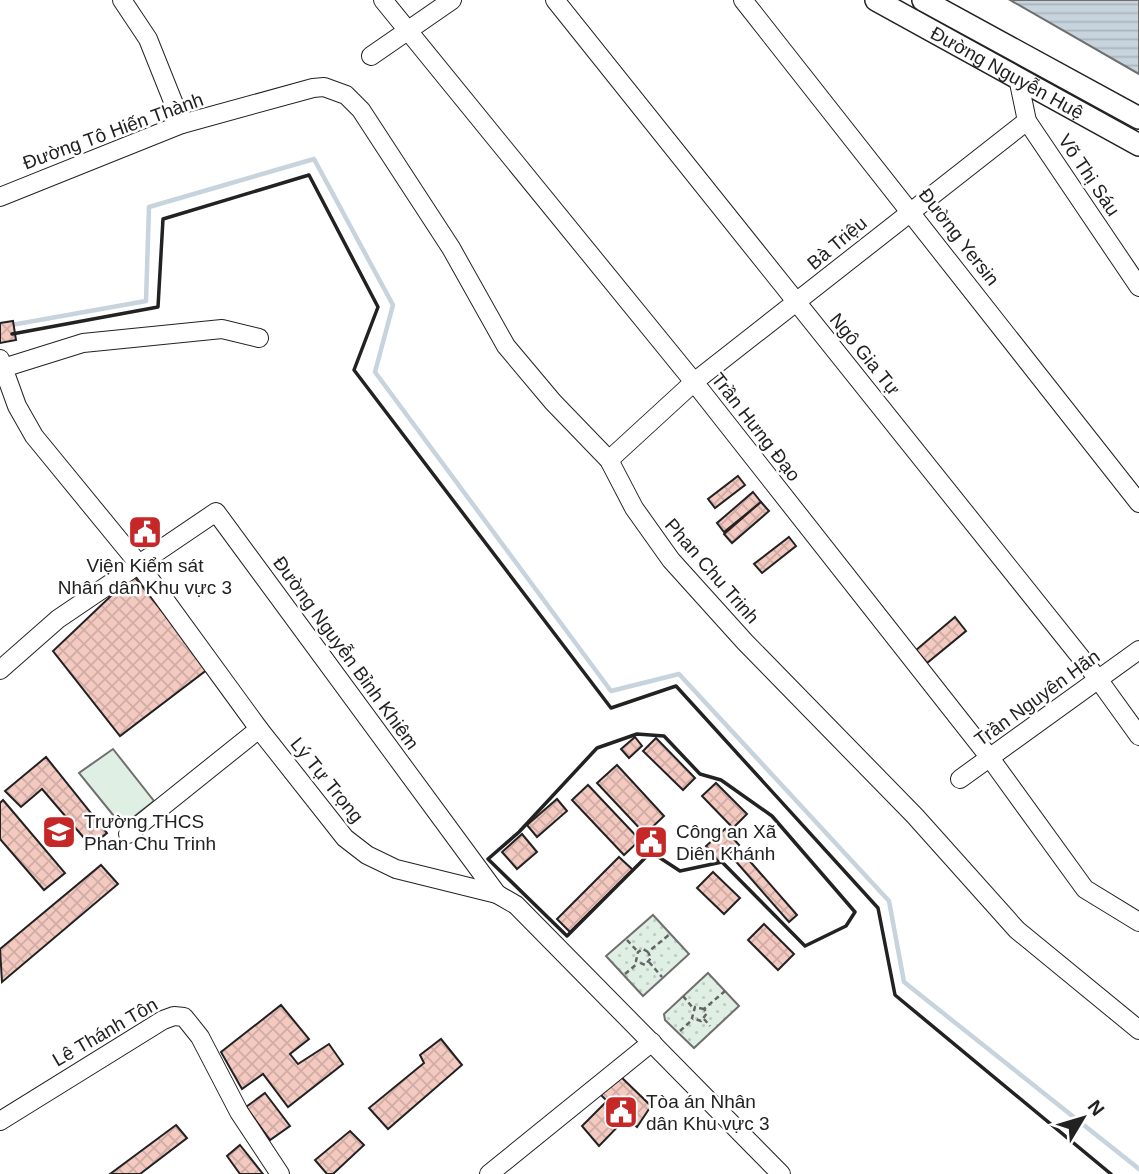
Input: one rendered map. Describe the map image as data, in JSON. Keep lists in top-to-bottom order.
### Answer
{
  "streets": {
    "main road": ["Đường Nguyễn Huệ"],
    "street": [
      "Đường Tô Hiến Thành",
      "Võ Thị Sáu",
      "Đường Yersin",
      "Bà Triệu",
      "Ngô Gia Tự",
      "Trần Hưng Đạo",
      "Phan Chu Trinh",
      "Đường Nguyễn Bỉnh Khiêm",
      "Trần Nguyên Hãn",
      "Lý Tự Trọng",
      "Lê Thánh Tôn"
    ]
  },
  "crossings": [
    ["Đường Tô Hiến Thành", "Phan Chu Trinh"],
    ["Võ Thị Sáu", "Bà Triệu"],
    ["Đường Yersin", "Bà Triệu"],
    ["Bà Triệu", "Ngô Gia Tự"],
    ["Bà Triệu", "Trần Hưng Đạo"],
    ["Bà Triệu", "Phan Chu Trinh"],
    ["Ngô Gia Tự", "Trần Nguyên Hãn"],
    ["Trần Hưng Đạo", "Trần Nguyên Hãn"],
    ["Đường Nguyễn Bỉnh Khiêm", "Lý Tự Trọng"]
  ],
  "places": {
    "public building": ["Viện Kiểm sát Nhân dân Khu vực 3", "Công an Xã Diên Khánh", "Tòa án Nhân dân Khu vực 3"],
    "school or university": ["Trường THCS Phan Chu Trinh"]
  },
  "north": "top right"
}
